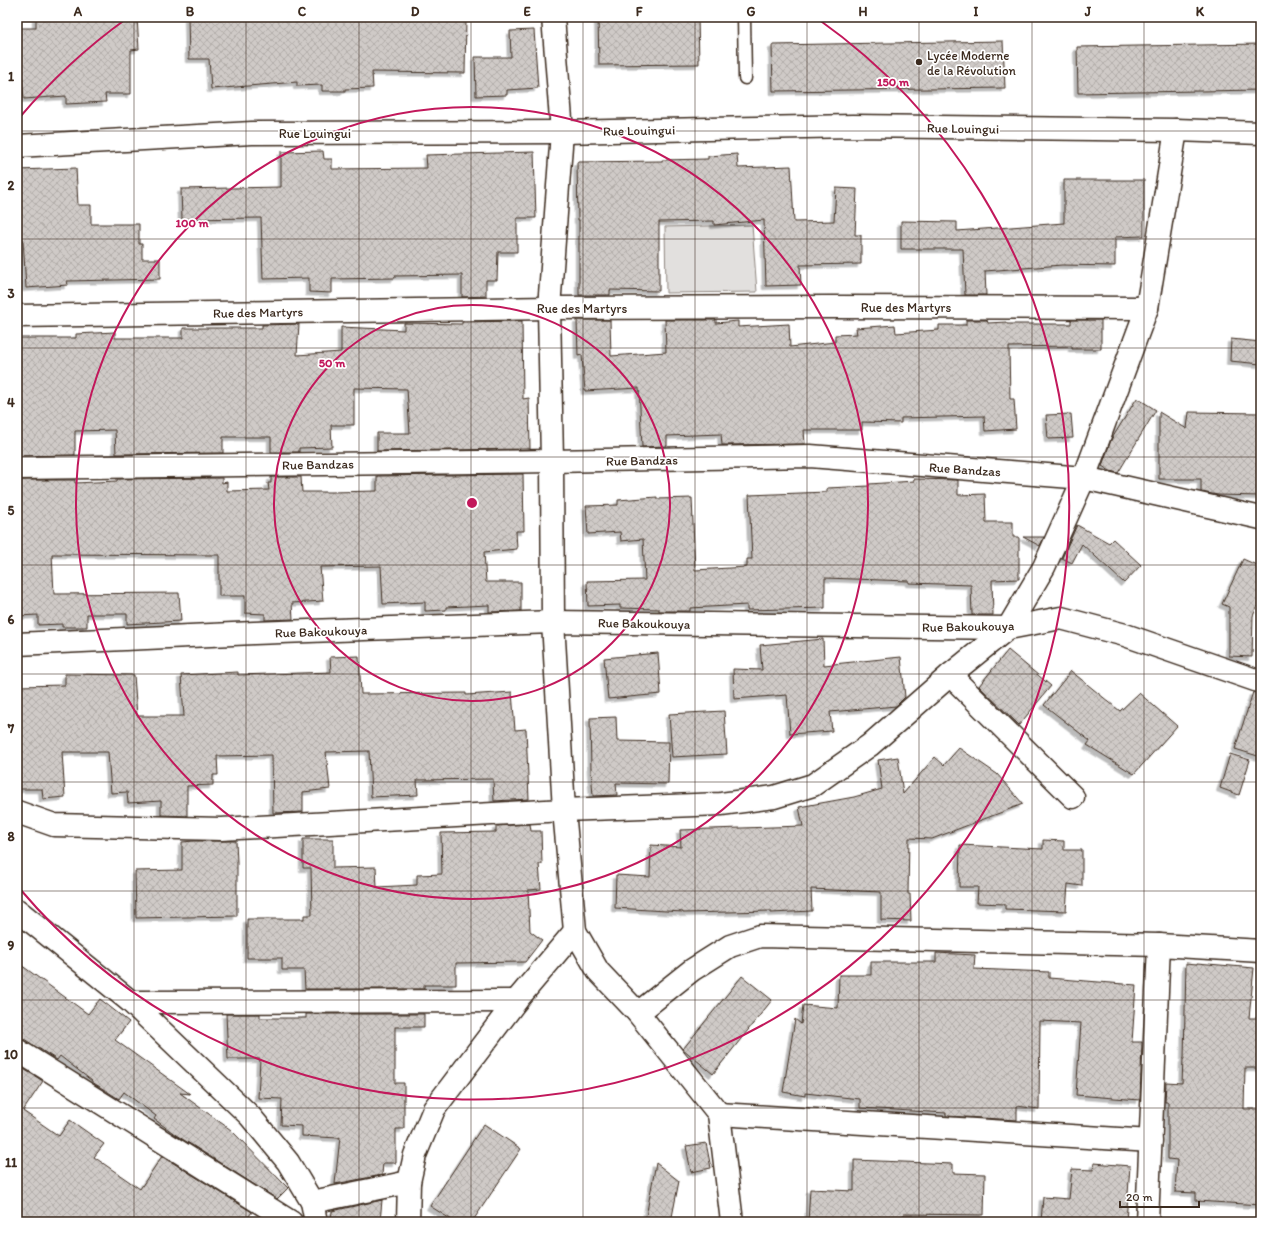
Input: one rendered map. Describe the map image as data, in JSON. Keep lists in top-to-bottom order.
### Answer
{
  "streets": {
    "street": [
      "Rue Louingui",
      "Rue des Martyrs",
      "Rue Bandzas",
      "Rue Bakoukouya"
    ]
  },
  "places": ["Lycée Moderne de la Révolution"],
  "scale_bar": "20 m",
  "grid": {
    "columns": [
      "A",
      "B",
      "C",
      "D",
      "E",
      "F",
      "G",
      "H",
      "I",
      "J",
      "K"
    ],
    "rows": [
      "1",
      "2",
      "3",
      "4",
      "5",
      "6",
      "7",
      "8",
      "9",
      "10",
      "11"
    ]
  },
  "rings": ["150 m", "100 m", "50 m"]
}
